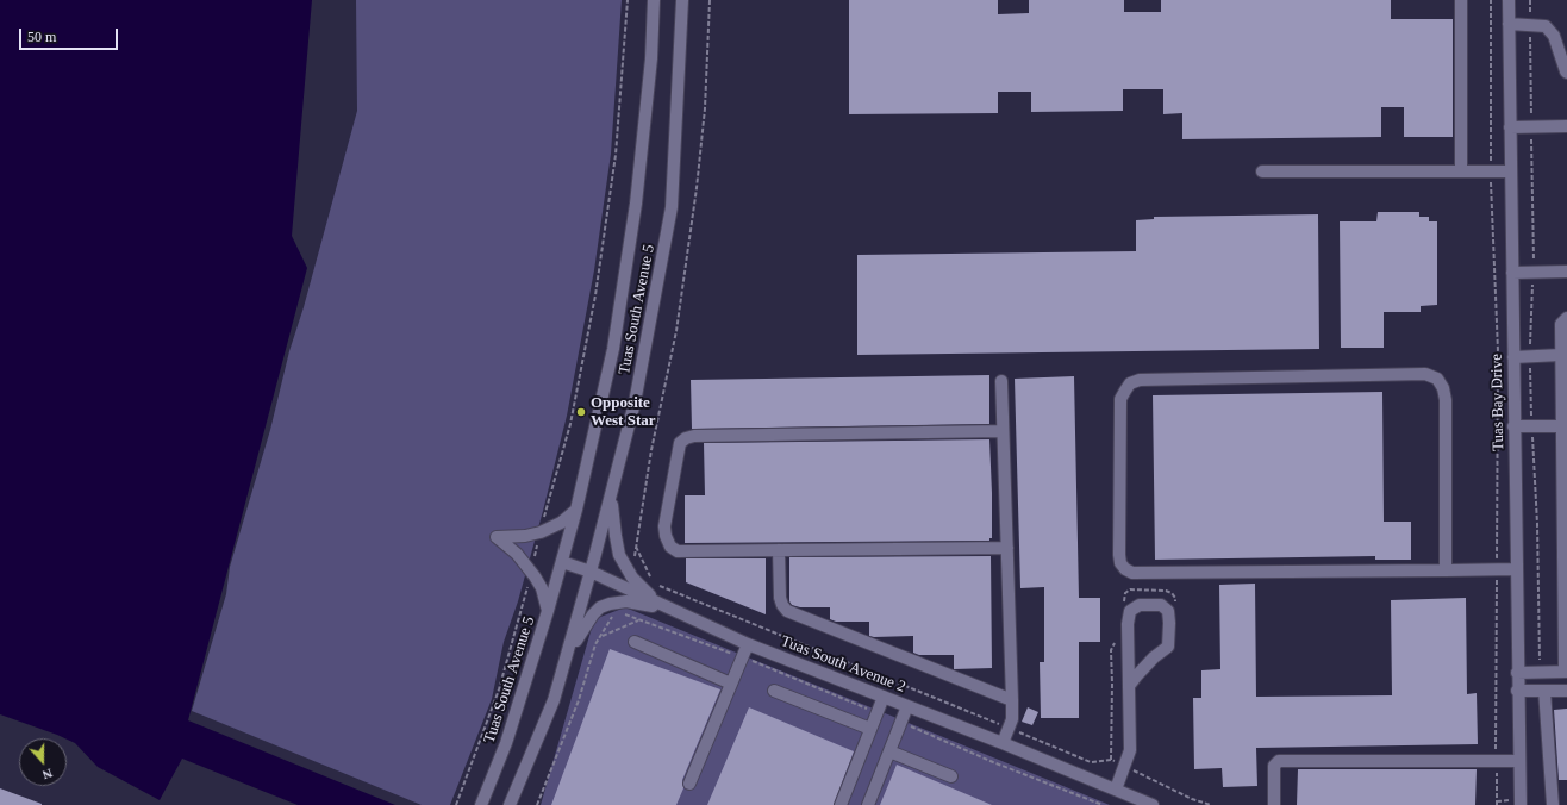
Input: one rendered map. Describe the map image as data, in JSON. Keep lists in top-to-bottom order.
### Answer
{
  "streets": {
    "street": ["Tuas South Avenue 5", "Tuas Bay Drive", "Tuas South Avenue 2"]
  },
  "crossings": [
    ["Tuas South Avenue 5", "Tuas South Avenue 2"]
  ],
  "places": ["Opposite West Star"],
  "scale_bar": "50 m",
  "north": "bottom"
}
